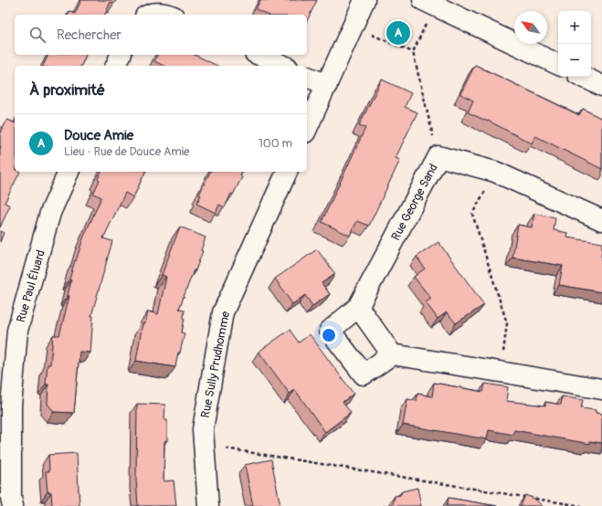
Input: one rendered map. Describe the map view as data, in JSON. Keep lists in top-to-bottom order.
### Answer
{
  "streets": {
    "street": ["Rue George Sand", "Rue Paul Éluard", "Rue Sully Prudhomme"]
  },
  "north": "top left",
  "page": {
    "map_buttons": ["+", "−"],
    "search": "Rechercher",
    "pins": "A",
    "heading": "À proximité",
    "list": [
      {
        "mark": "A",
        "name": "Douce Amie",
        "note": "Lieu · Rue de Douce Amie",
        "value": "100 m"
      }
    ]
  }
}
